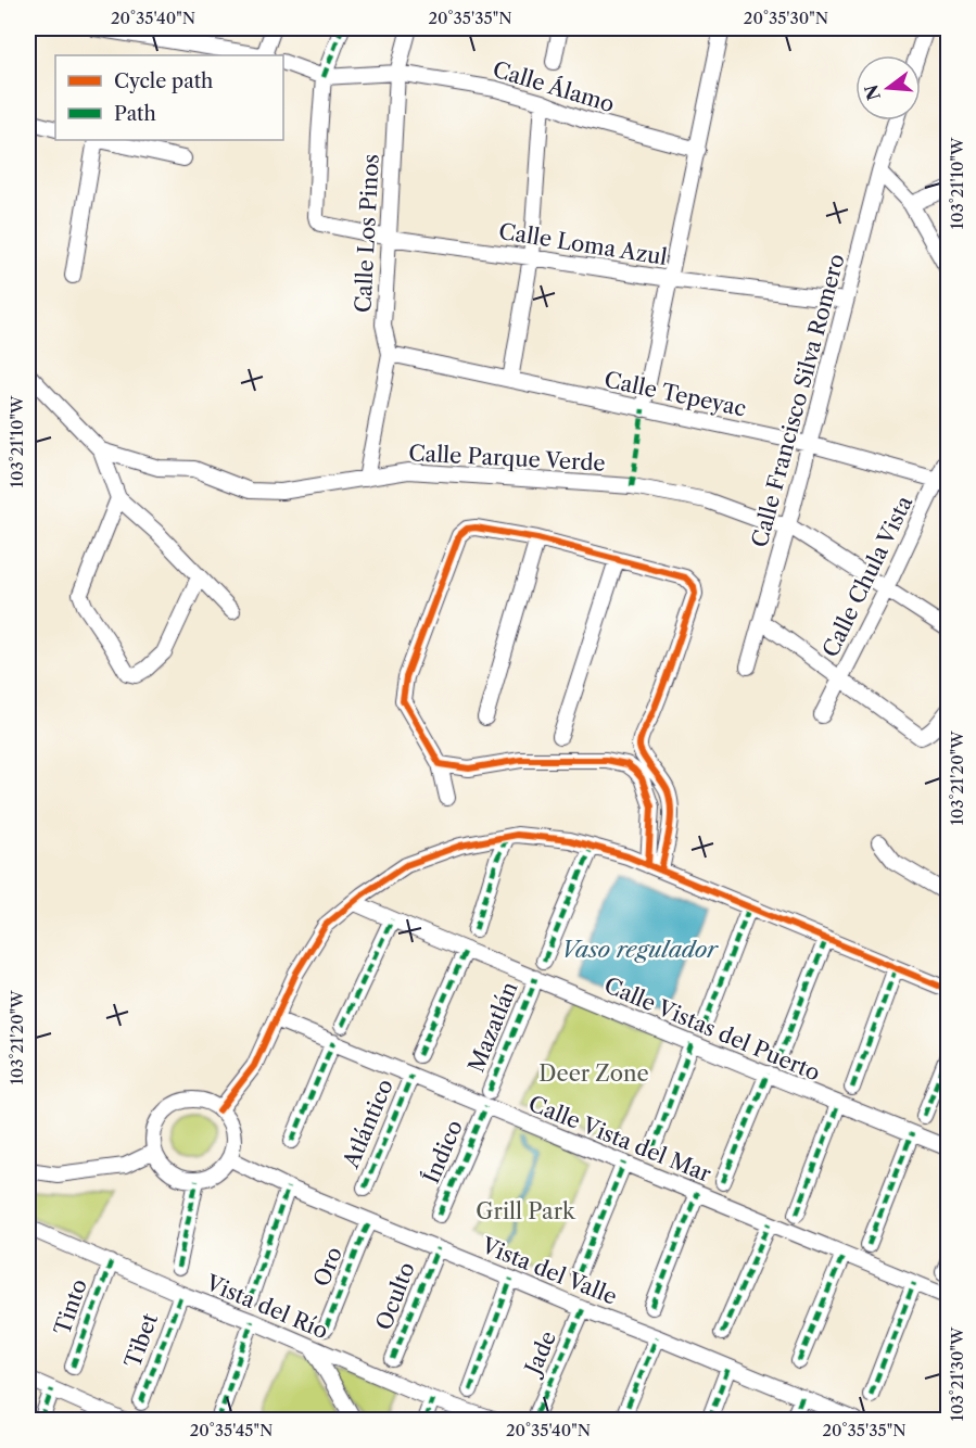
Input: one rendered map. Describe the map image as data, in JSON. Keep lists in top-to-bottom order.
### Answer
{
  "streets": {
    "street": [
      "Calle Álamo",
      "Calle Los Pinos",
      "Calle Loma Azul",
      "Calle Tepeyac",
      "Calle Francisco Silva Romero",
      "Calle Parque Verde",
      "Calle Chula Vista",
      "Mazatlán",
      "Calle Vistas del Puerto",
      "Atlántico",
      "Calle Vista del Mar",
      "Índico",
      "Oro",
      "Vista del Valle",
      "Oculto",
      "Tinto",
      "Vista del Río",
      "Tibet",
      "Jade"
    ]
  },
  "crossings": [
    ["Calle Álamo", "Calle Los Pinos"],
    ["Calle Álamo", "Calle Loma Azul"],
    ["Calle Los Pinos", "Calle Loma Azul"],
    ["Calle Los Pinos", "Calle Tepeyac"],
    ["Calle Los Pinos", "Calle Parque Verde"],
    ["Calle Loma Azul", "Calle Francisco Silva Romero"],
    ["Calle Tepeyac", "Calle Francisco Silva Romero"],
    ["Calle Tepeyac", "Calle Chula Vista"],
    ["Calle Francisco Silva Romero", "Calle Parque Verde"],
    ["Calle Parque Verde", "Calle Chula Vista"],
    ["Mazatlán", "Calle Vistas del Puerto"],
    ["Mazatlán", "Calle Vista del Mar"],
    ["Mazatlán", "Índico"],
    ["Atlántico", "Calle Vista del Mar"],
    ["Calle Vista del Mar", "Índico"],
    ["Oro", "Vista del Valle"],
    ["Vista del Valle", "Oculto"],
    ["Vista del Valle", "Jade"],
    ["Tinto", "Vista del Río"],
    ["Vista del Río", "Tibet"]
  ],
  "water": ["Vaso regulador"],
  "parks": ["Deer Zone", "Grill Park"],
  "legend": ["Cycle path", "Path"],
  "north": "left",
  "coordinates": [
    "20°35'40\"N",
    "20°35'35\"N",
    "20°35'30\"N",
    "103°21'10\"W",
    "103°21'20\"W",
    "103°21'30\"W",
    "20°35'45\"N"
  ]
}
